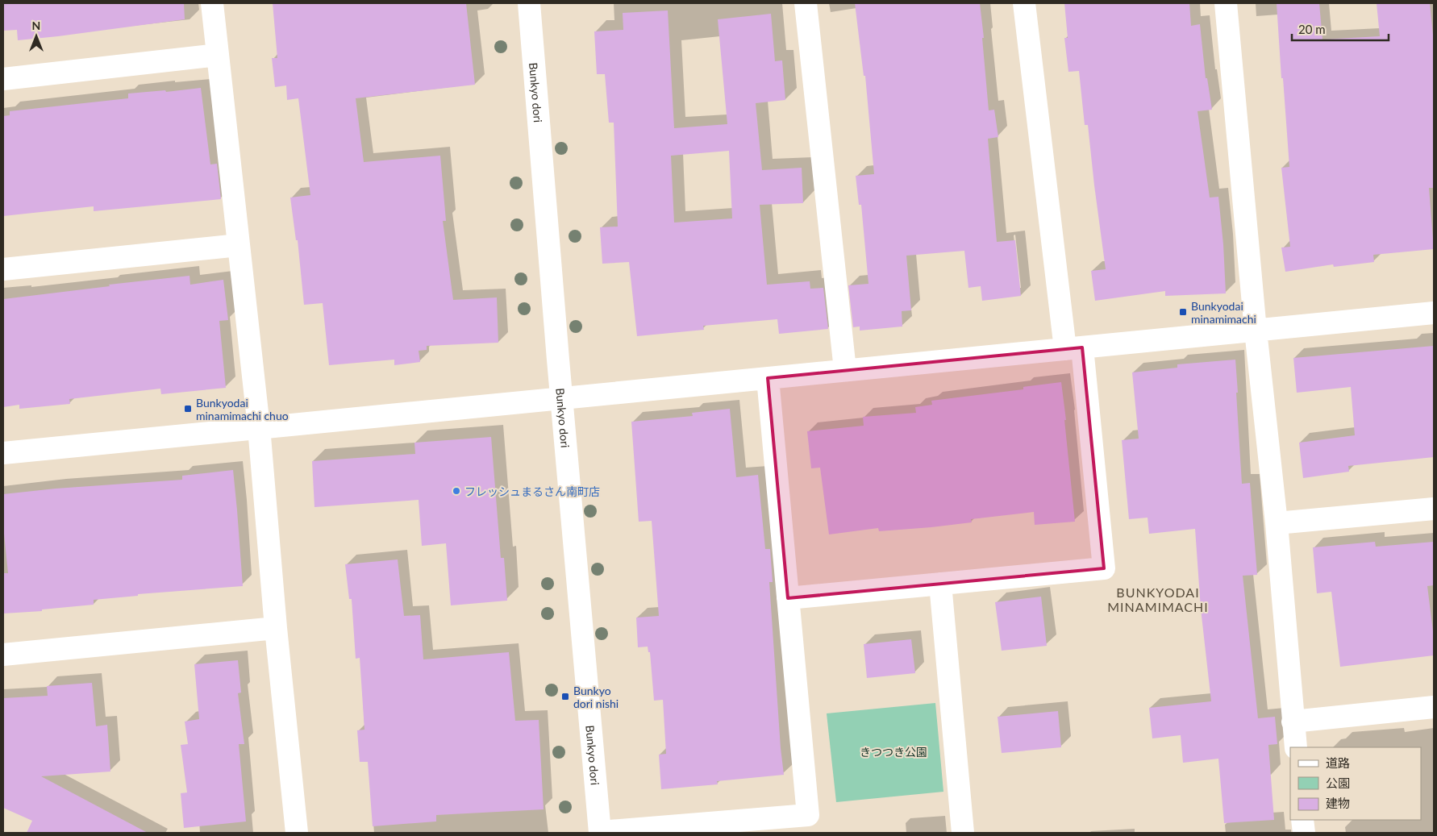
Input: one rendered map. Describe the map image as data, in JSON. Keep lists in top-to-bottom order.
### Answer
{
  "streets": {
    "street": ["Bunkyo dori"]
  },
  "districts": ["BUNKYODAI MINAMIMACHI"],
  "parks": ["きつつき公園"],
  "places": {
    "transit": ["Bunkyodai minamimachi", "Bunkyodai minamimachi chuo", "Bunkyo dori nishi"],
    "other": ["フレッシュまるさん南町店"]
  },
  "legend": ["道路", "公園", "建物"],
  "scale_bar": "20 m",
  "north": "top"
}
